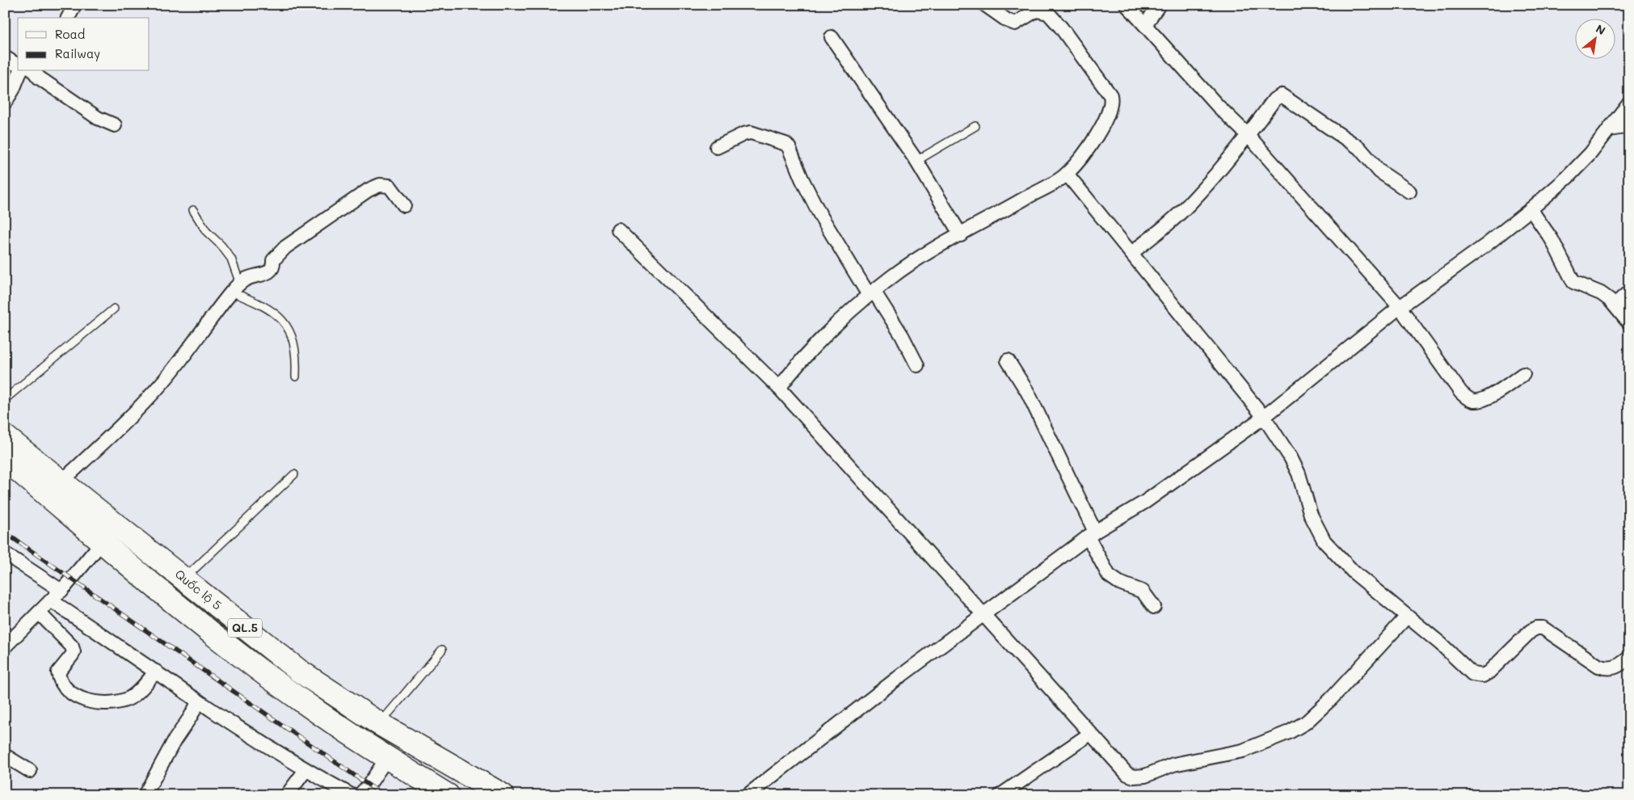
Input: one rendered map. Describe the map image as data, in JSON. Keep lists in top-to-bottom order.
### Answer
{
  "streets": {
    "highway": ["Quốc lộ 5", "QL.5"]
  },
  "legend": ["Road", "Railway"],
  "north": "top right"
}
